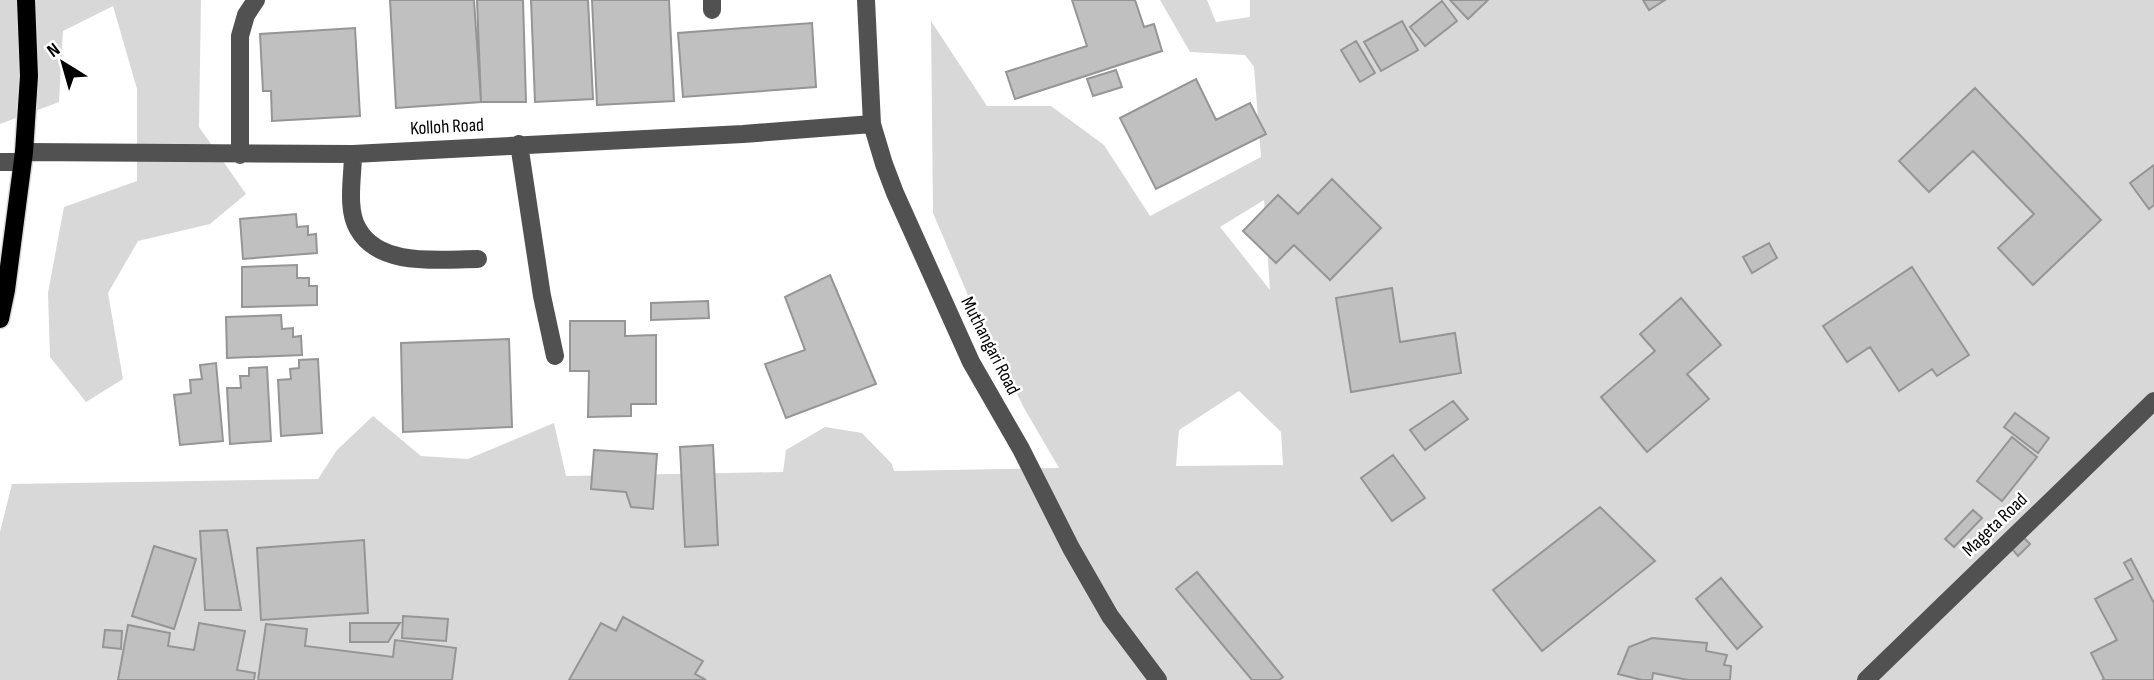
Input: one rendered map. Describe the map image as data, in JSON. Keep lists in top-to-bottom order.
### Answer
{
  "streets": {
    "street": ["Kolloh Road", "Muthangari Road", "Mageta Road"]
  },
  "crossings": [
    ["Kolloh Road", "Muthangari Road"]
  ],
  "north": "top left"
}
